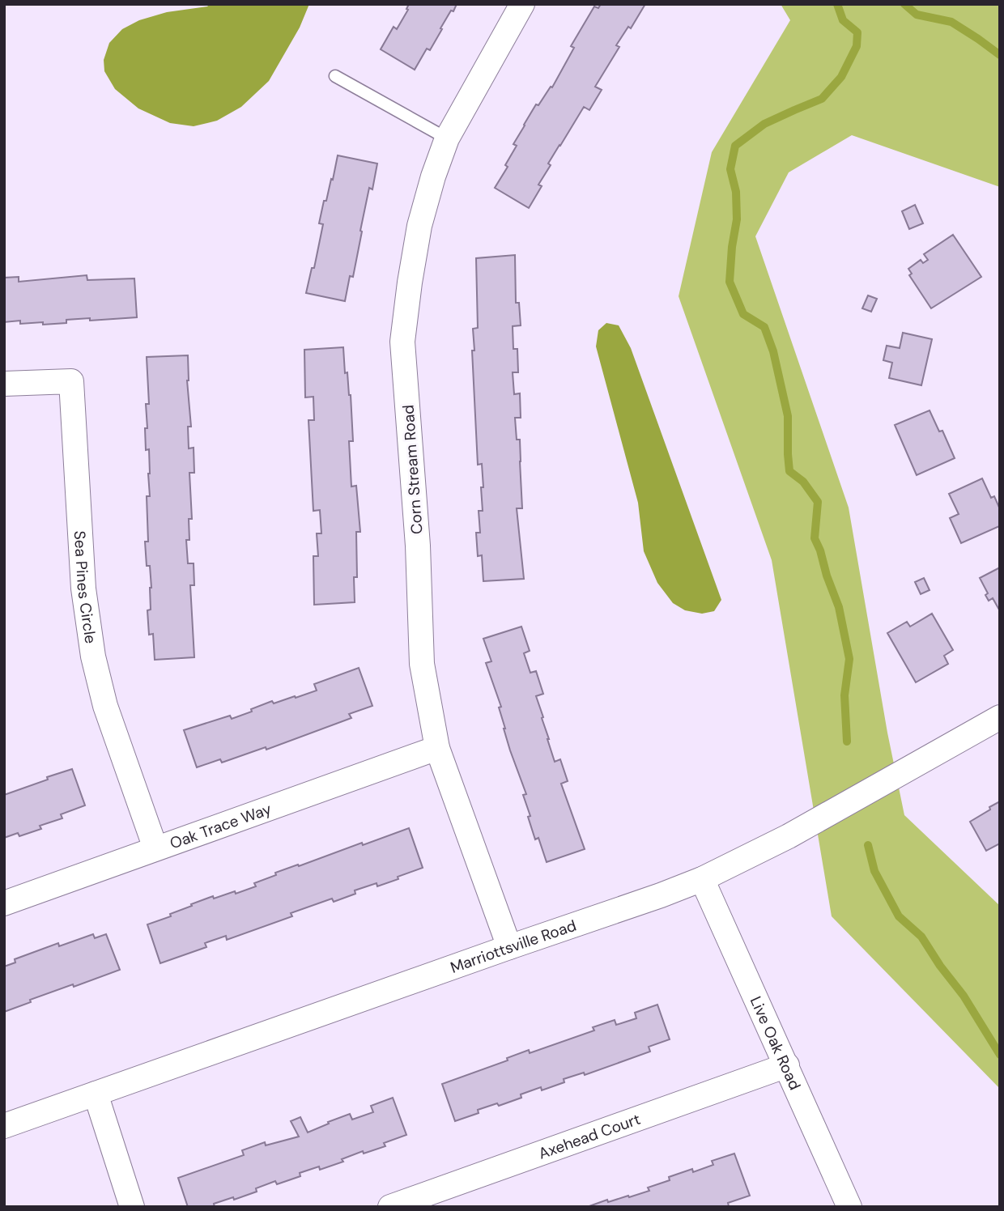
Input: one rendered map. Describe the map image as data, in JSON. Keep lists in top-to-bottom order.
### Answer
{
  "streets": {
    "street": [
      "Corn Stream Road",
      "Sea Pines Circle",
      "Oak Trace Way",
      "Marriottsville Road",
      "Live Oak Road",
      "Axehead Court"
    ]
  },
  "crossings": [
    ["Corn Stream Road", "Oak Trace Way"],
    ["Corn Stream Road", "Marriottsville Road"],
    ["Sea Pines Circle", "Oak Trace Way"],
    ["Marriottsville Road", "Live Oak Road"],
    ["Live Oak Road", "Axehead Court"]
  ]
}
